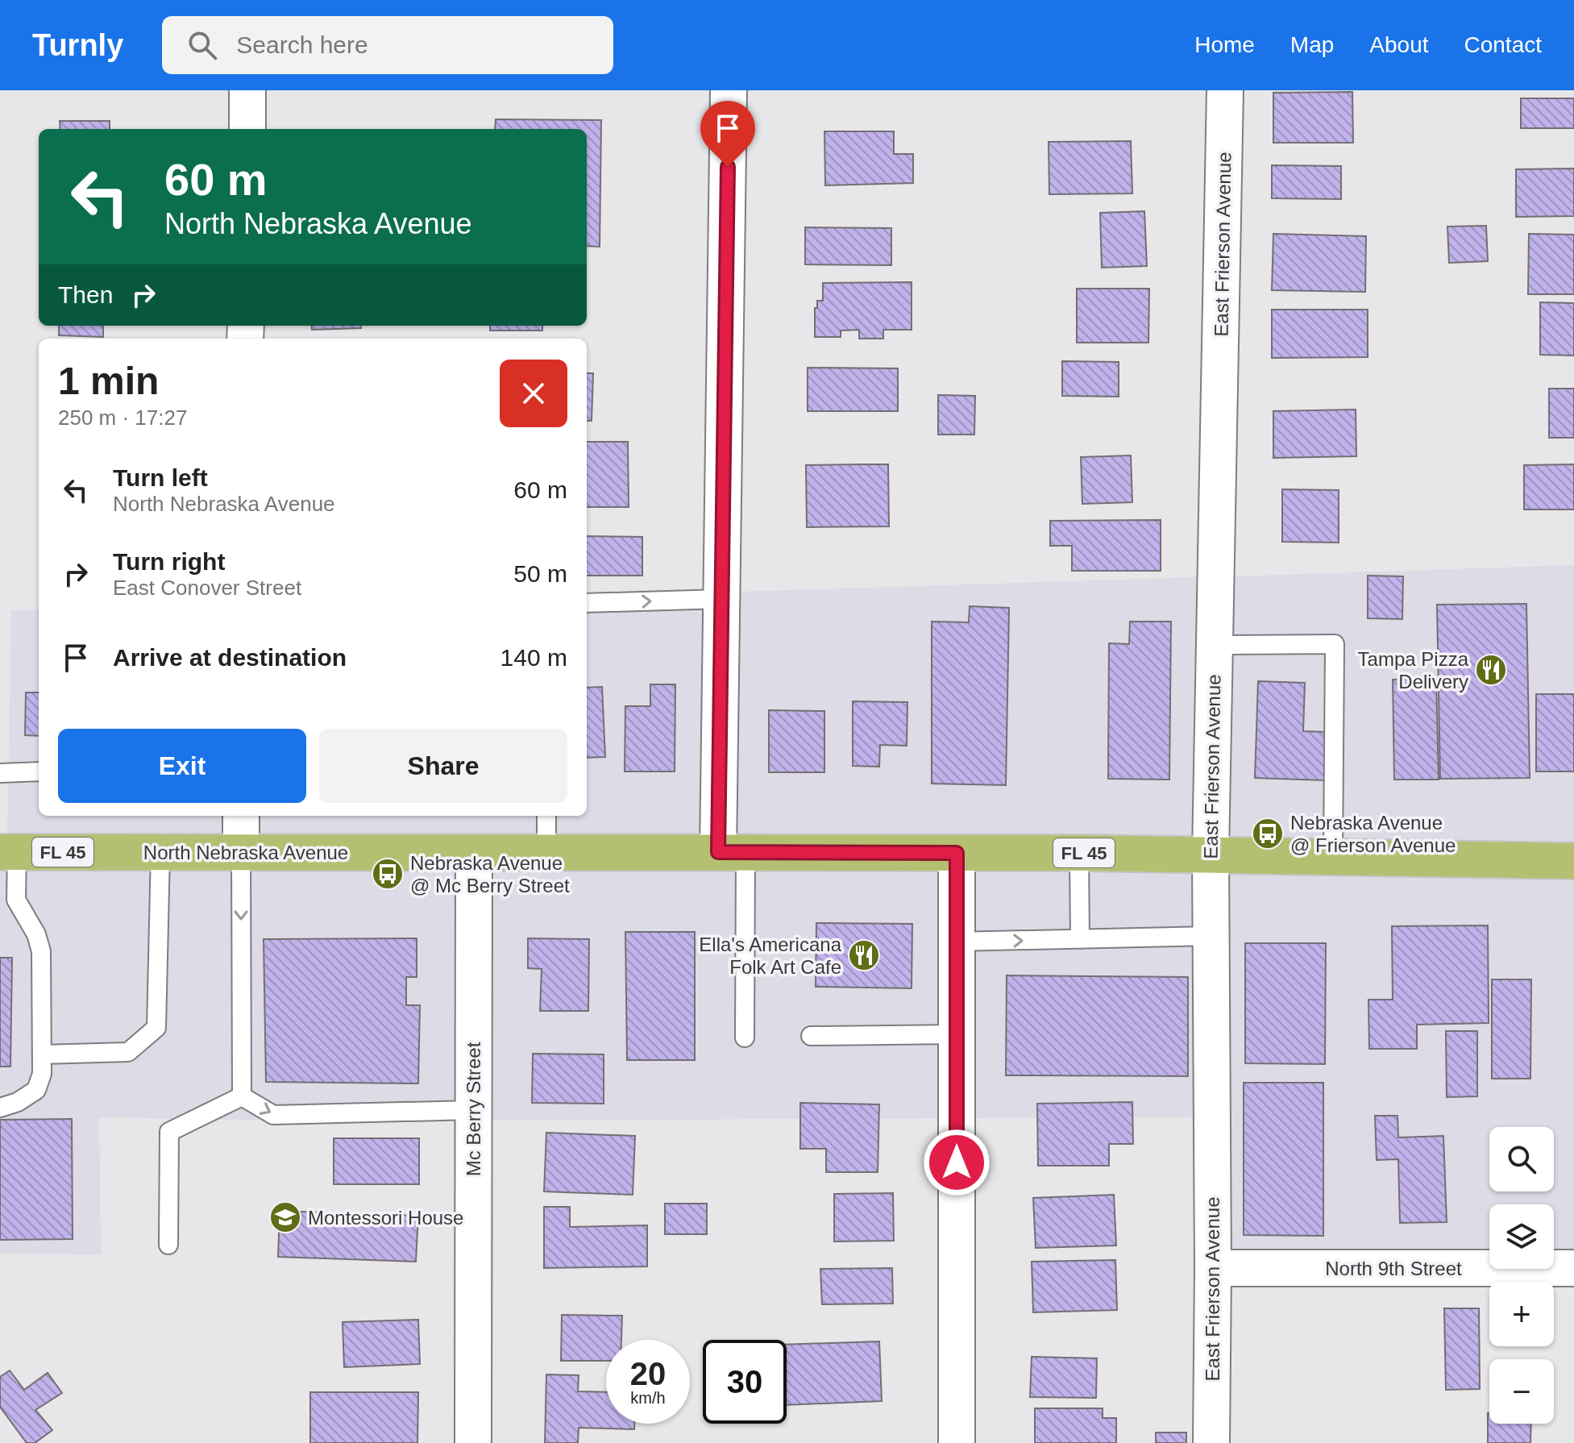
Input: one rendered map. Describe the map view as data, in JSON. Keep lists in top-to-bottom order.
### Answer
{
  "streets": {
    "main road": ["FL 45", "North Nebraska Avenue"],
    "street": ["East Frierson Avenue", "Mc Berry Street", "North 9th Street"]
  },
  "crossings": [
    ["East Frierson Avenue", "North Nebraska Avenue"],
    ["East Frierson Avenue", "North 9th Street"],
    ["North Nebraska Avenue", "Mc Berry Street"]
  ],
  "places": {
    "restaurant": ["Tampa Pizza Delivery", "Ella's Americana Folk Art Cafe"],
    "bus stop": ["Nebraska Avenue @ Frierson Avenue", "Nebraska Avenue @ Mc Berry Street"],
    "school or university": ["Montessori House"]
  },
  "page": {
    "header": "Turnly",
    "search": "Search here",
    "nav": [
      "Home",
      "Map",
      "About",
      "Contact"
    ],
    "turn": ["60 m", "North Nebraska Avenue"],
    "then": "Then",
    "heading": ["1 min", "250 m · 17:27"],
    "list": [
      {
        "name": "Turn left",
        "note": "North Nebraska Avenue",
        "value": "60 m"
      },
      {
        "name": "Turn right",
        "note": "East Conover Street",
        "value": "50 m"
      },
      {
        "name": "Arrive at destination",
        "value": "140 m"
      }
    ],
    "buttons": ["Exit", "Share"],
    "map_buttons": ["+", "−"],
    "speed": "20 km/h",
    "limit": "30"
  }
}
